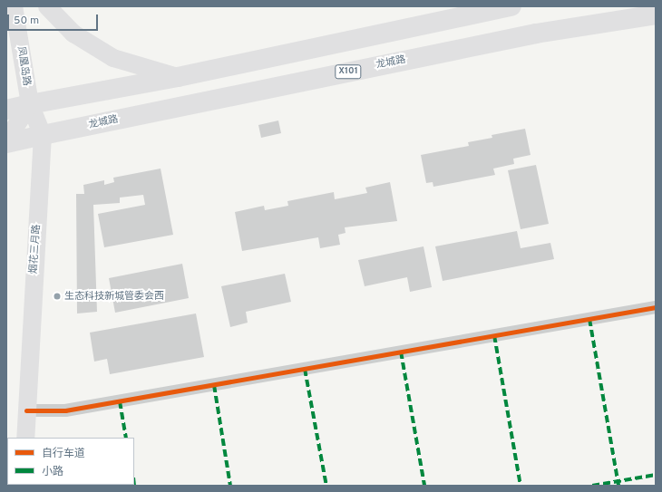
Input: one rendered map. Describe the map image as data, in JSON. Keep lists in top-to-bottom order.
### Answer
{
  "streets": {
    "main road": [
      "龙城路",
      "凤凰岛路",
      "X101",
      "烟花三月路"
    ]
  },
  "crossings": [
    ["龙城路", "烟花三月路"],
    ["凤凰岛路", "烟花三月路"]
  ],
  "places": ["生态科技新城管委会西"],
  "legend": ["自行车道", "小路"],
  "scale_bar": "50 m"
}
